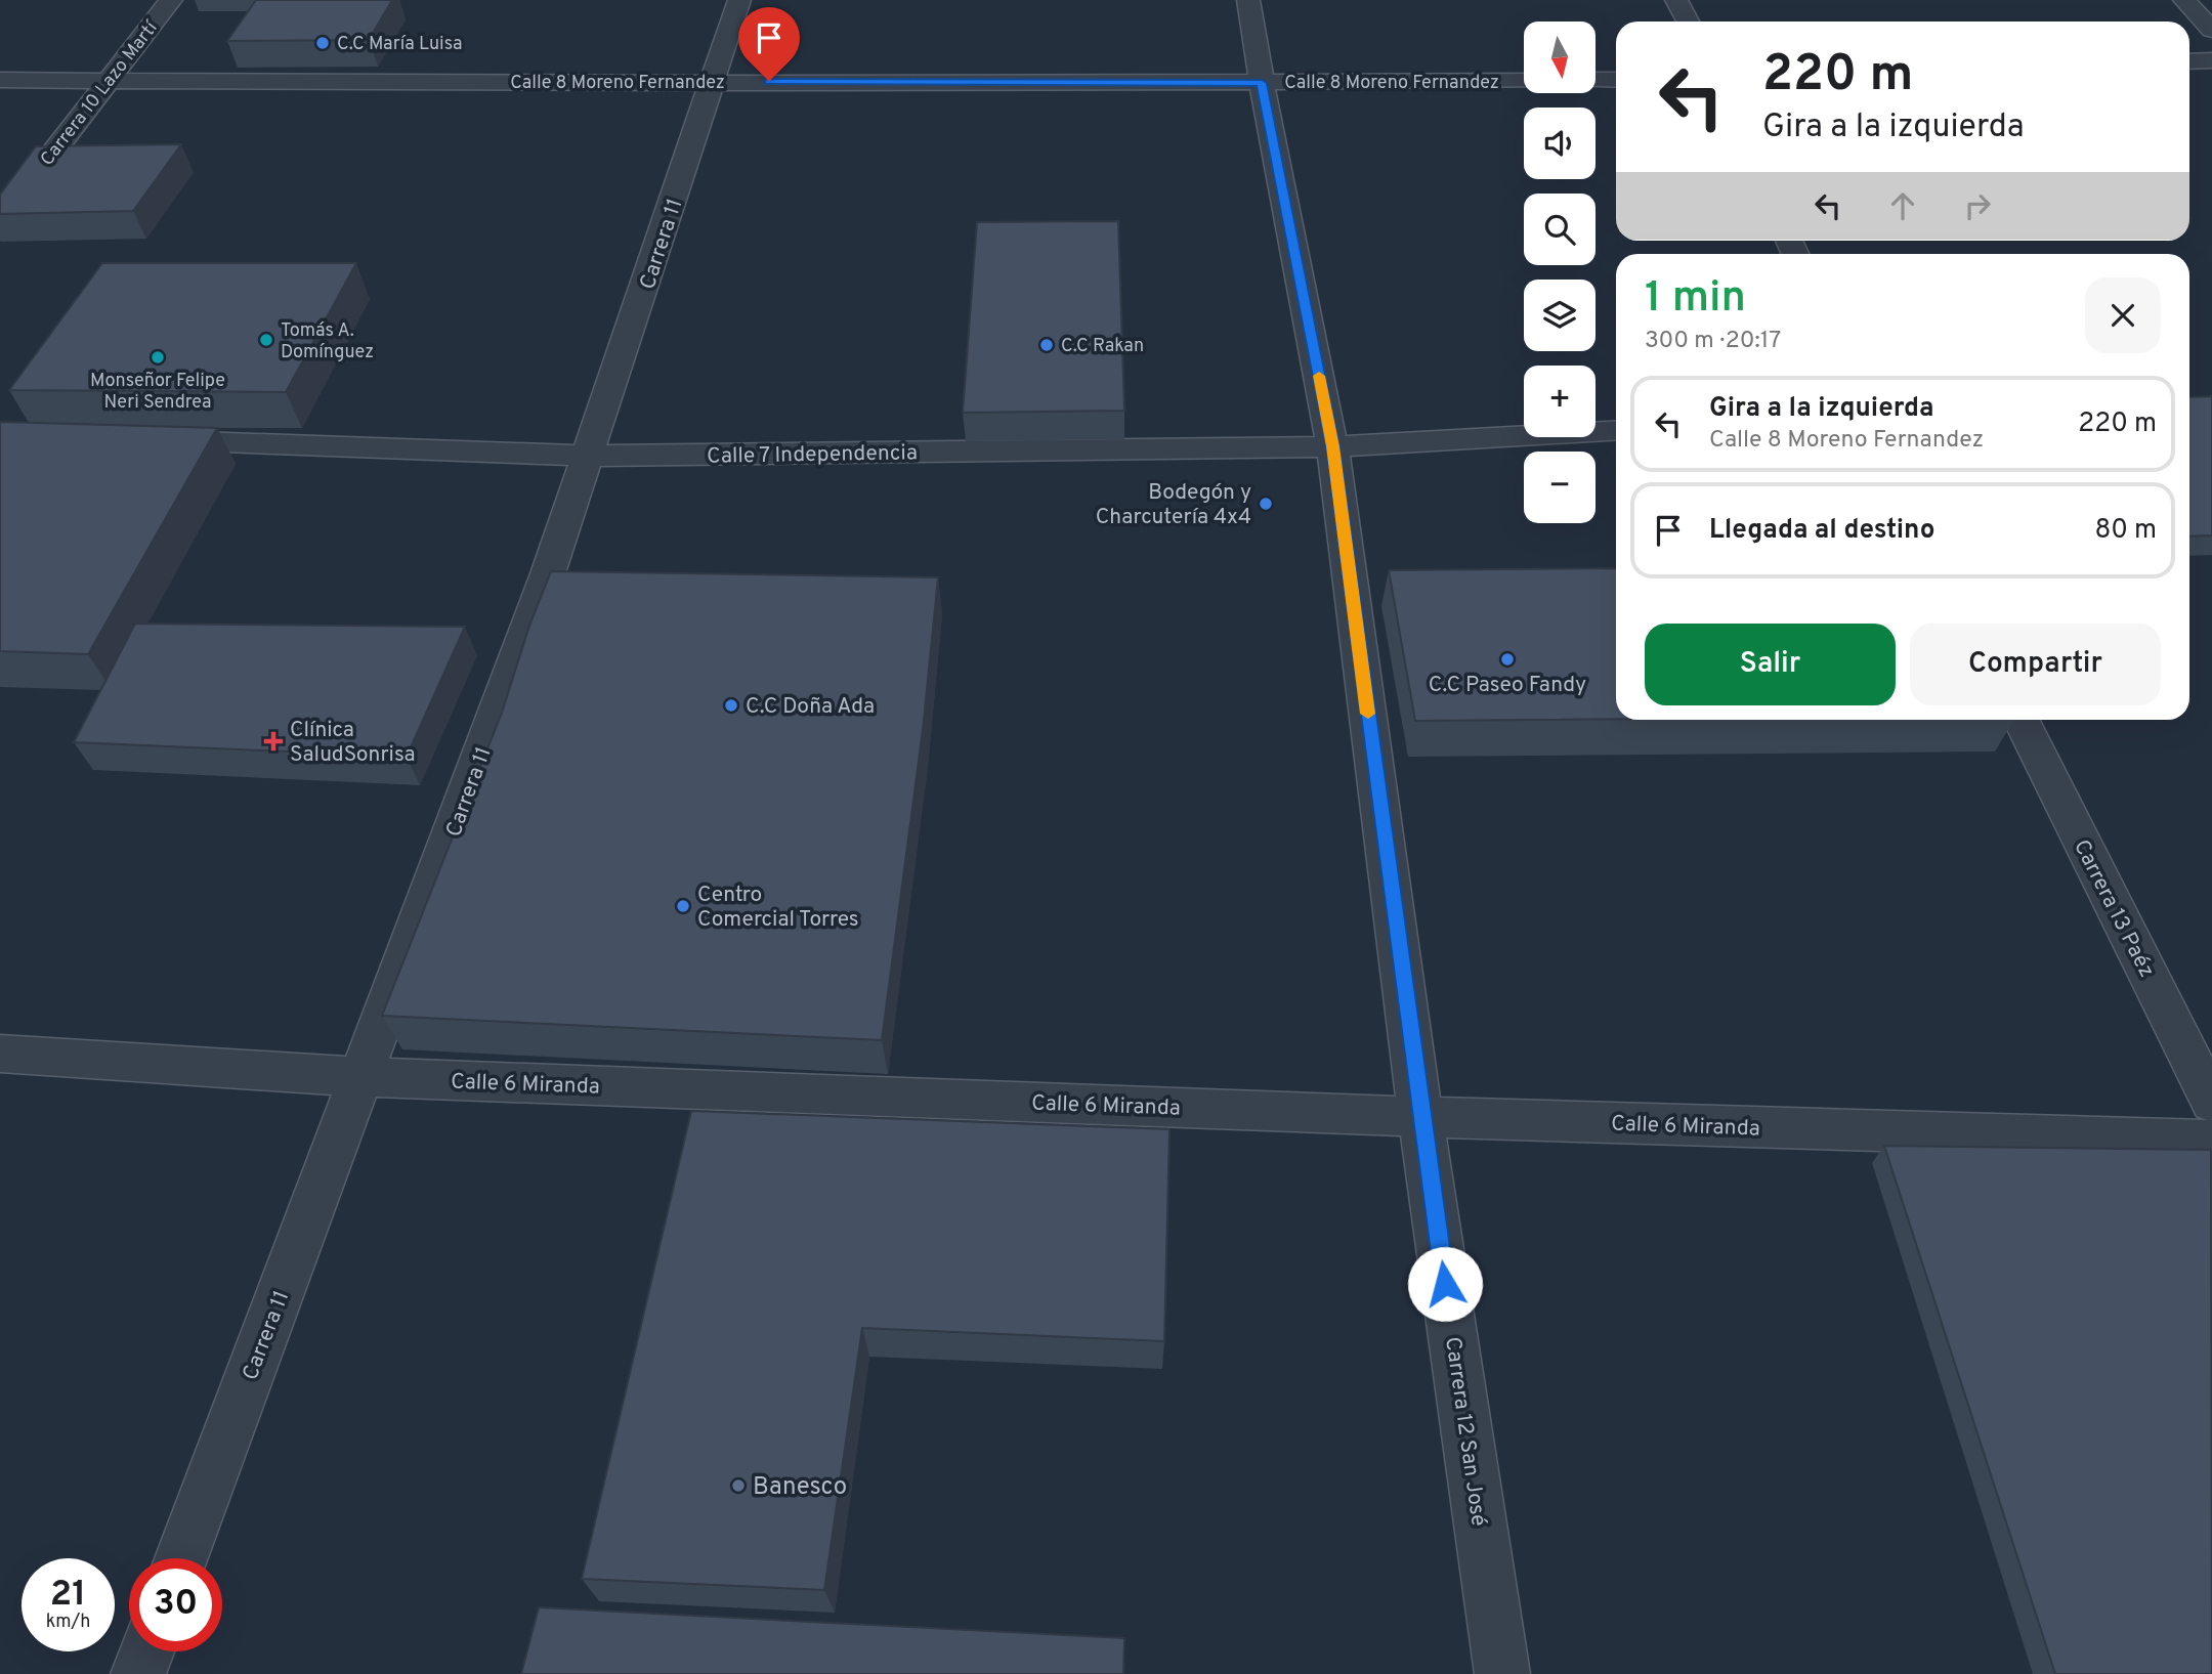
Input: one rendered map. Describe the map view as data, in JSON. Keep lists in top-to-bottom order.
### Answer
{
  "streets": {
    "street": [
      "Calle 8 Moreno Fernandez",
      "Carrera 10 Lazo Martí",
      "Carrera 11",
      "Calle 7 Independencia",
      "Carrera 13 Paéz",
      "Calle 6 Miranda",
      "Carrera 12 San José"
    ]
  },
  "crossings": [
    ["Calle 8 Moreno Fernandez", "Carrera 10 Lazo Martí"],
    ["Calle 8 Moreno Fernandez", "Carrera 11"],
    ["Calle 8 Moreno Fernandez", "Carrera 12 San José"],
    ["Carrera 11", "Calle 7 Independencia"],
    ["Carrera 11", "Calle 6 Miranda"],
    ["Calle 7 Independencia", "Carrera 12 San José"],
    ["Calle 6 Miranda", "Carrera 12 San José"]
  ],
  "places": {
    "other": [
      "C.C María Luisa",
      "Tomás A. Domínguez",
      "C.C Rakan",
      "Monseñor Felipe Neri Sendrea",
      "Bodegón y Charcutería 4x4",
      "C.C Paseo Fandy",
      "C.C Doña Ada",
      "Centro Comercial Torres",
      "Banesco"
    ],
    "health": ["Clínica SaludSonrisa"]
  },
  "north": "bottom",
  "page": {
    "map_buttons": ["+", "−"],
    "turn": ["220 m", "Gira a la izquierda"],
    "heading": ["1 min", "300 m · 20:17"],
    "list": [
      {
        "name": "Gira a la izquierda",
        "note": "Calle 8 Moreno Fernandez",
        "value": "220 m"
      },
      {
        "name": "Llegada al destino",
        "value": "80 m"
      }
    ],
    "buttons": ["Salir", "Compartir"],
    "speed": "21 km/h",
    "limit": "30"
  }
}
